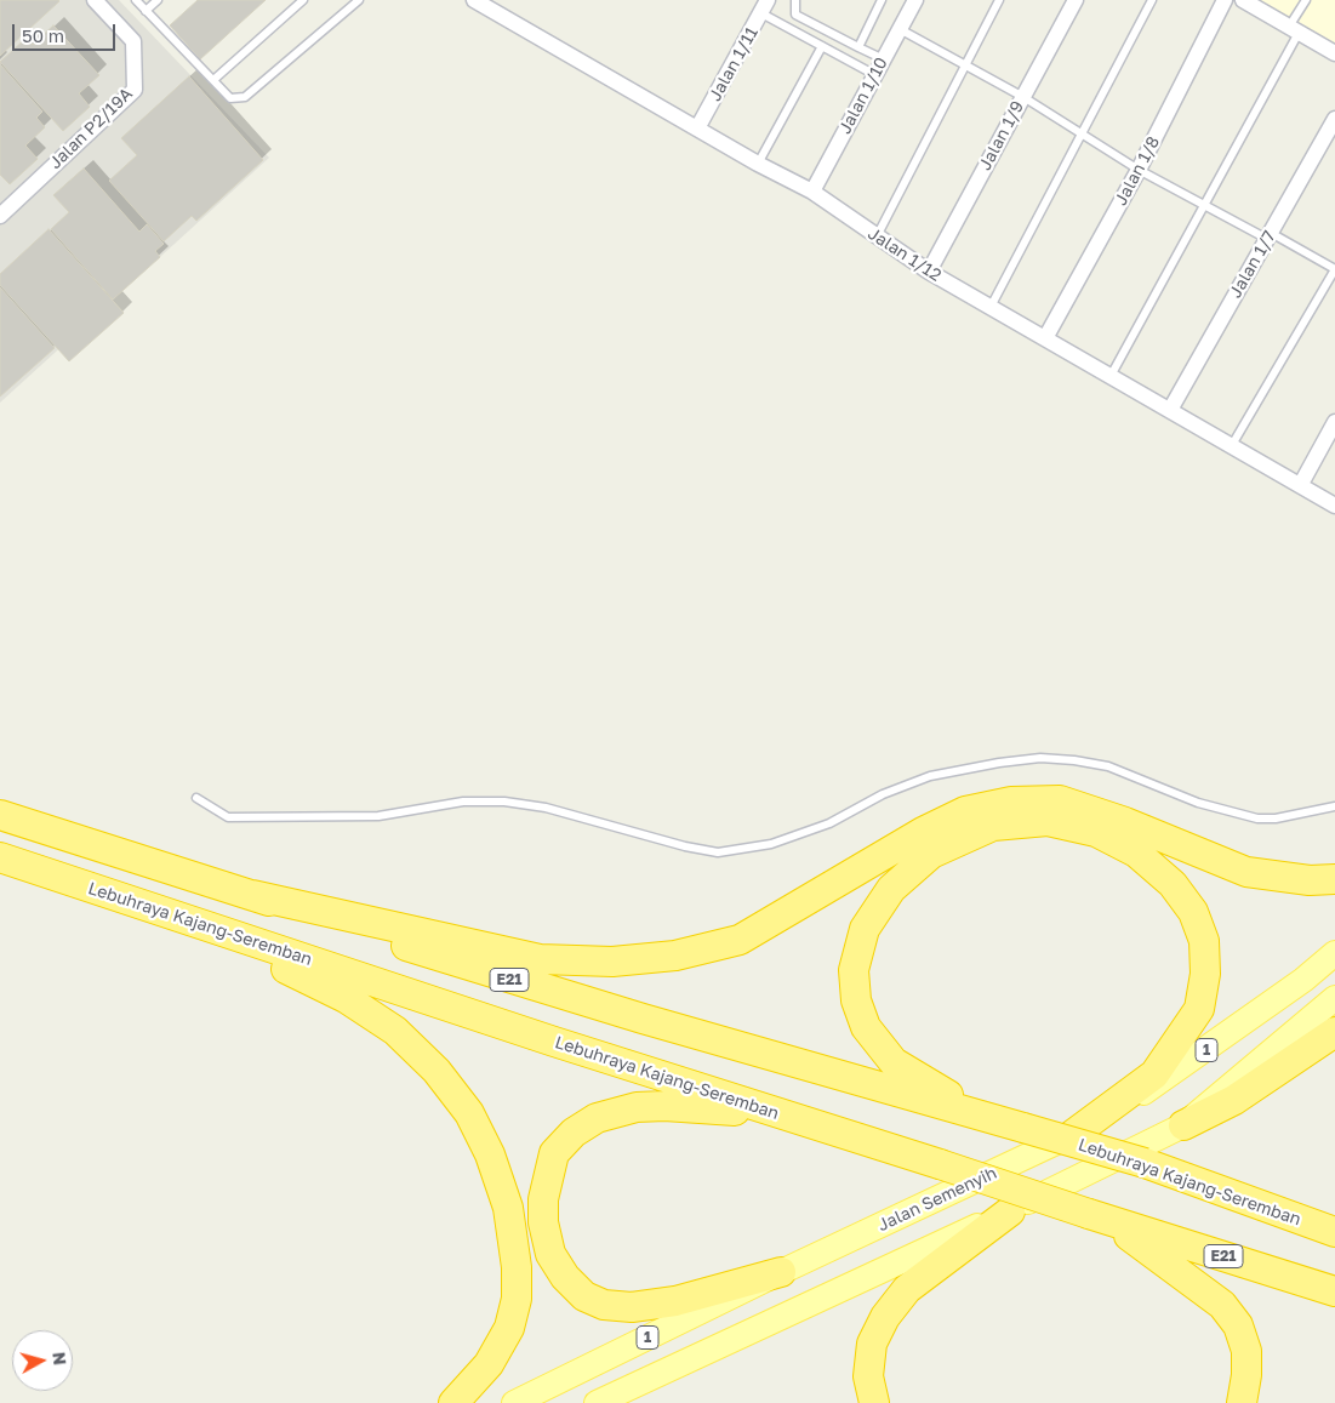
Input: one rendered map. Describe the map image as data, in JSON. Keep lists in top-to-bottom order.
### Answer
{
  "streets": {
    "highway": ["Lebuhraya Kajang-Seremban", "E21"],
    "main road": ["1", "Jalan Semenyih"],
    "street": [
      "Jalan 1/11",
      "Jalan 1/10",
      "Jalan P2/19A",
      "Jalan 1/9",
      "Jalan 1/8",
      "Jalan 1/12",
      "Jalan 1/7"
    ]
  },
  "crossings": [
    ["Jalan 1/11", "Jalan 1/12"],
    ["Jalan 1/10", "Jalan 1/12"],
    ["Jalan 1/9", "Jalan 1/12"],
    ["Jalan 1/8", "Jalan 1/12"],
    ["Jalan 1/12", "Jalan 1/7"]
  ],
  "scale_bar": "50 m",
  "north": "right"
}
